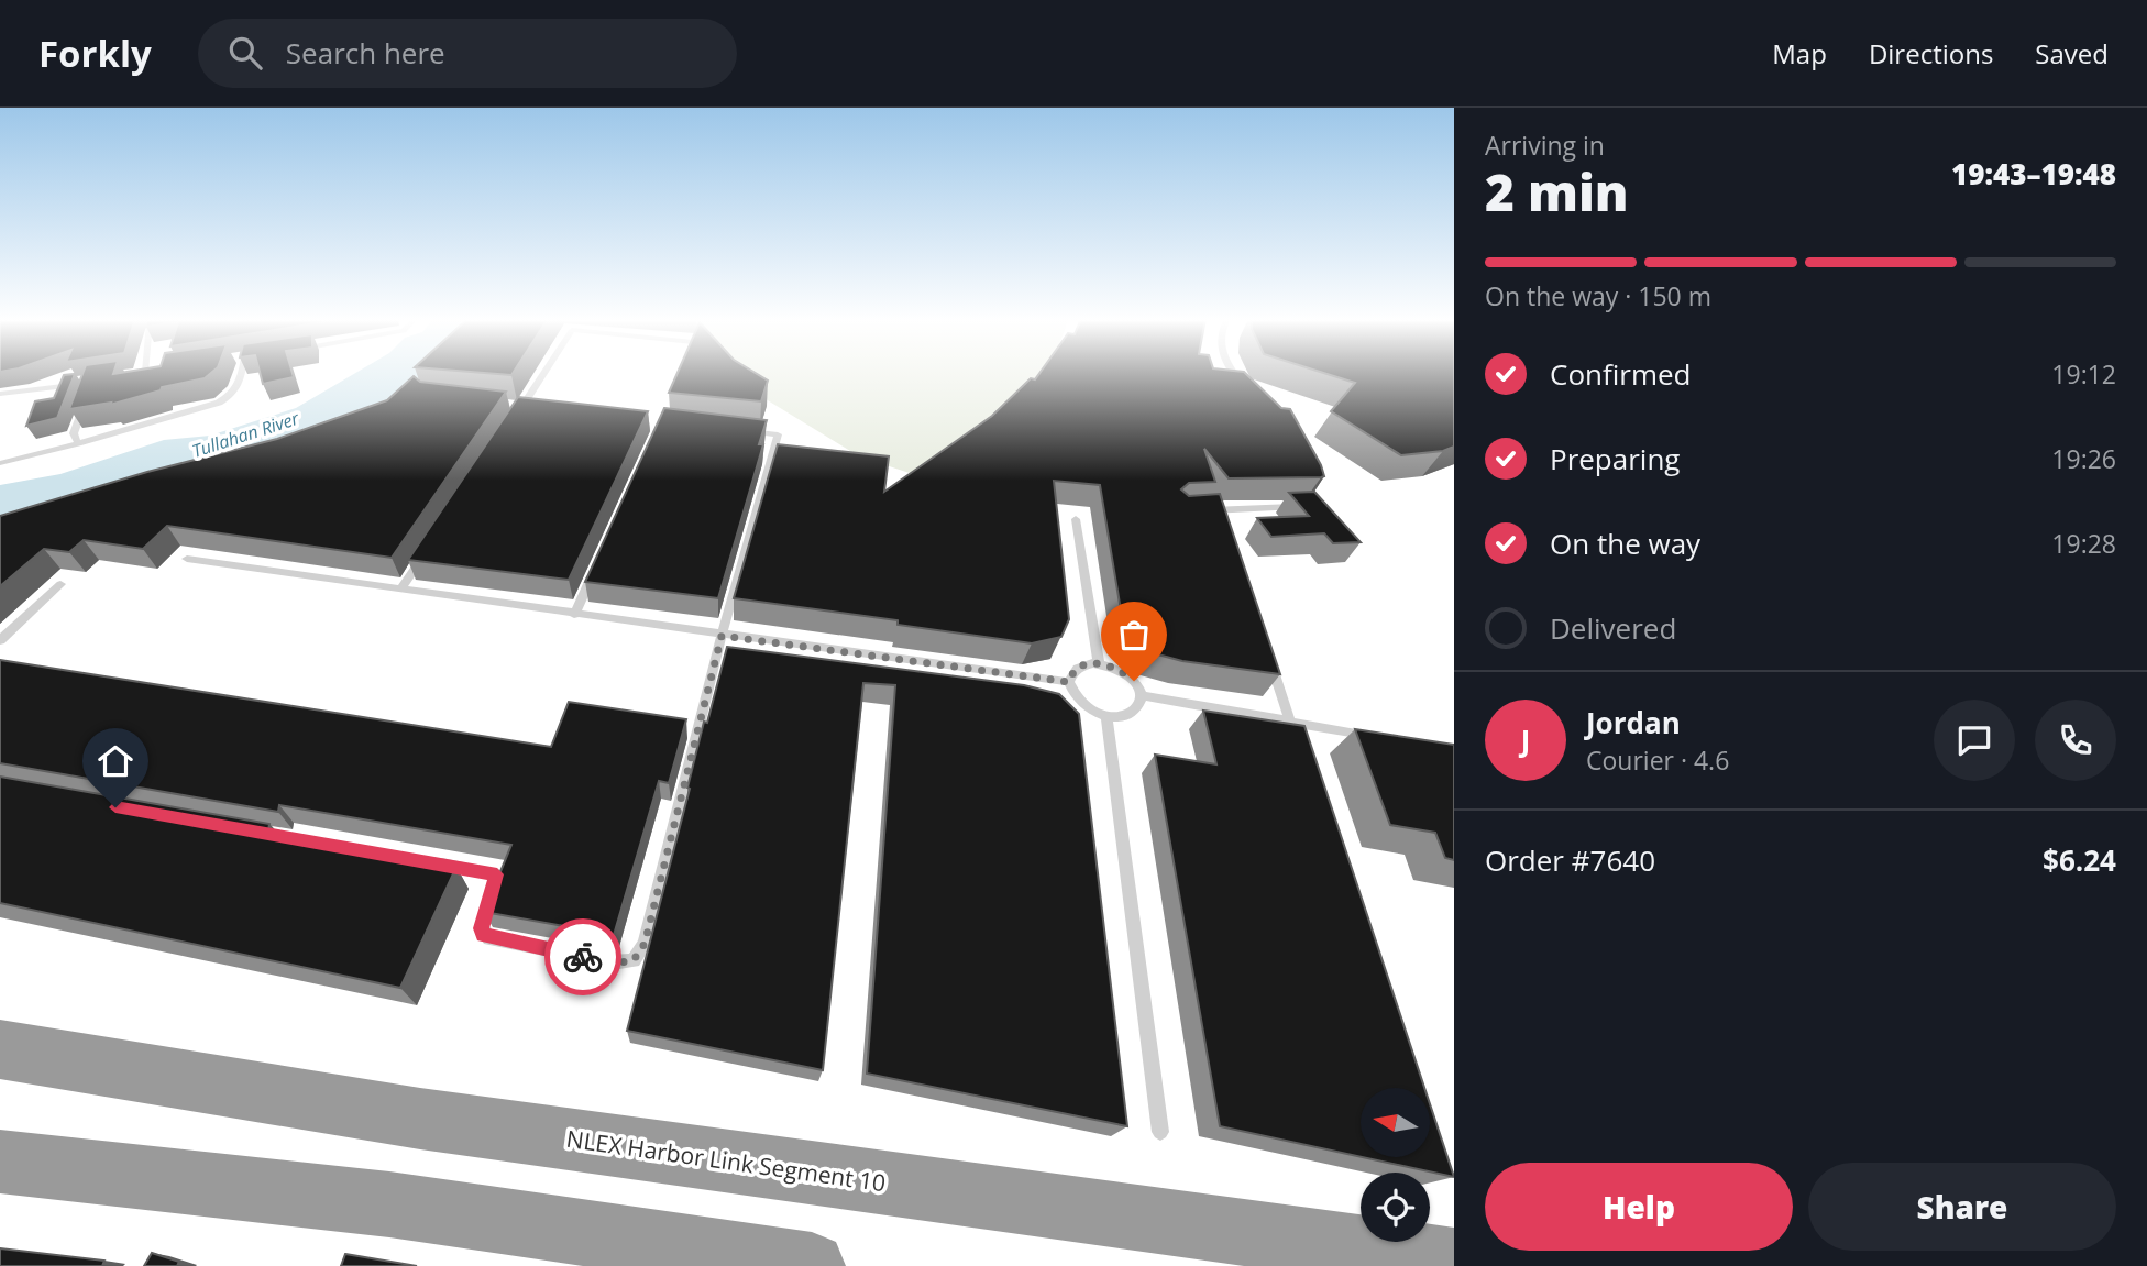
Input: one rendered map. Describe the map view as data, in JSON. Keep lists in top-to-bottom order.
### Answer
{
  "streets": {
    "highway": ["NLEX Harbor Link Segment 10"]
  },
  "water": ["Tullahan River"],
  "north": "left",
  "page": {
    "header": "Forkly",
    "search": "Search here",
    "nav": ["Map", "Directions", "Saved"],
    "heading": ["2 min", "Arriving in", "19:43–19:48"],
    "panel": [
      "Jordan",
      "Courier · 4.6",
      "Order #7640",
      "$6.24"
    ],
    "bar": "On the way · 150 m",
    "list": [
      ["Confirmed", "19:12"],
      ["Preparing", "19:26"],
      ["On the way", "19:28"],
      "Delivered"
    ],
    "round": "J",
    "buttons": ["Help", "Share"]
  }
}
